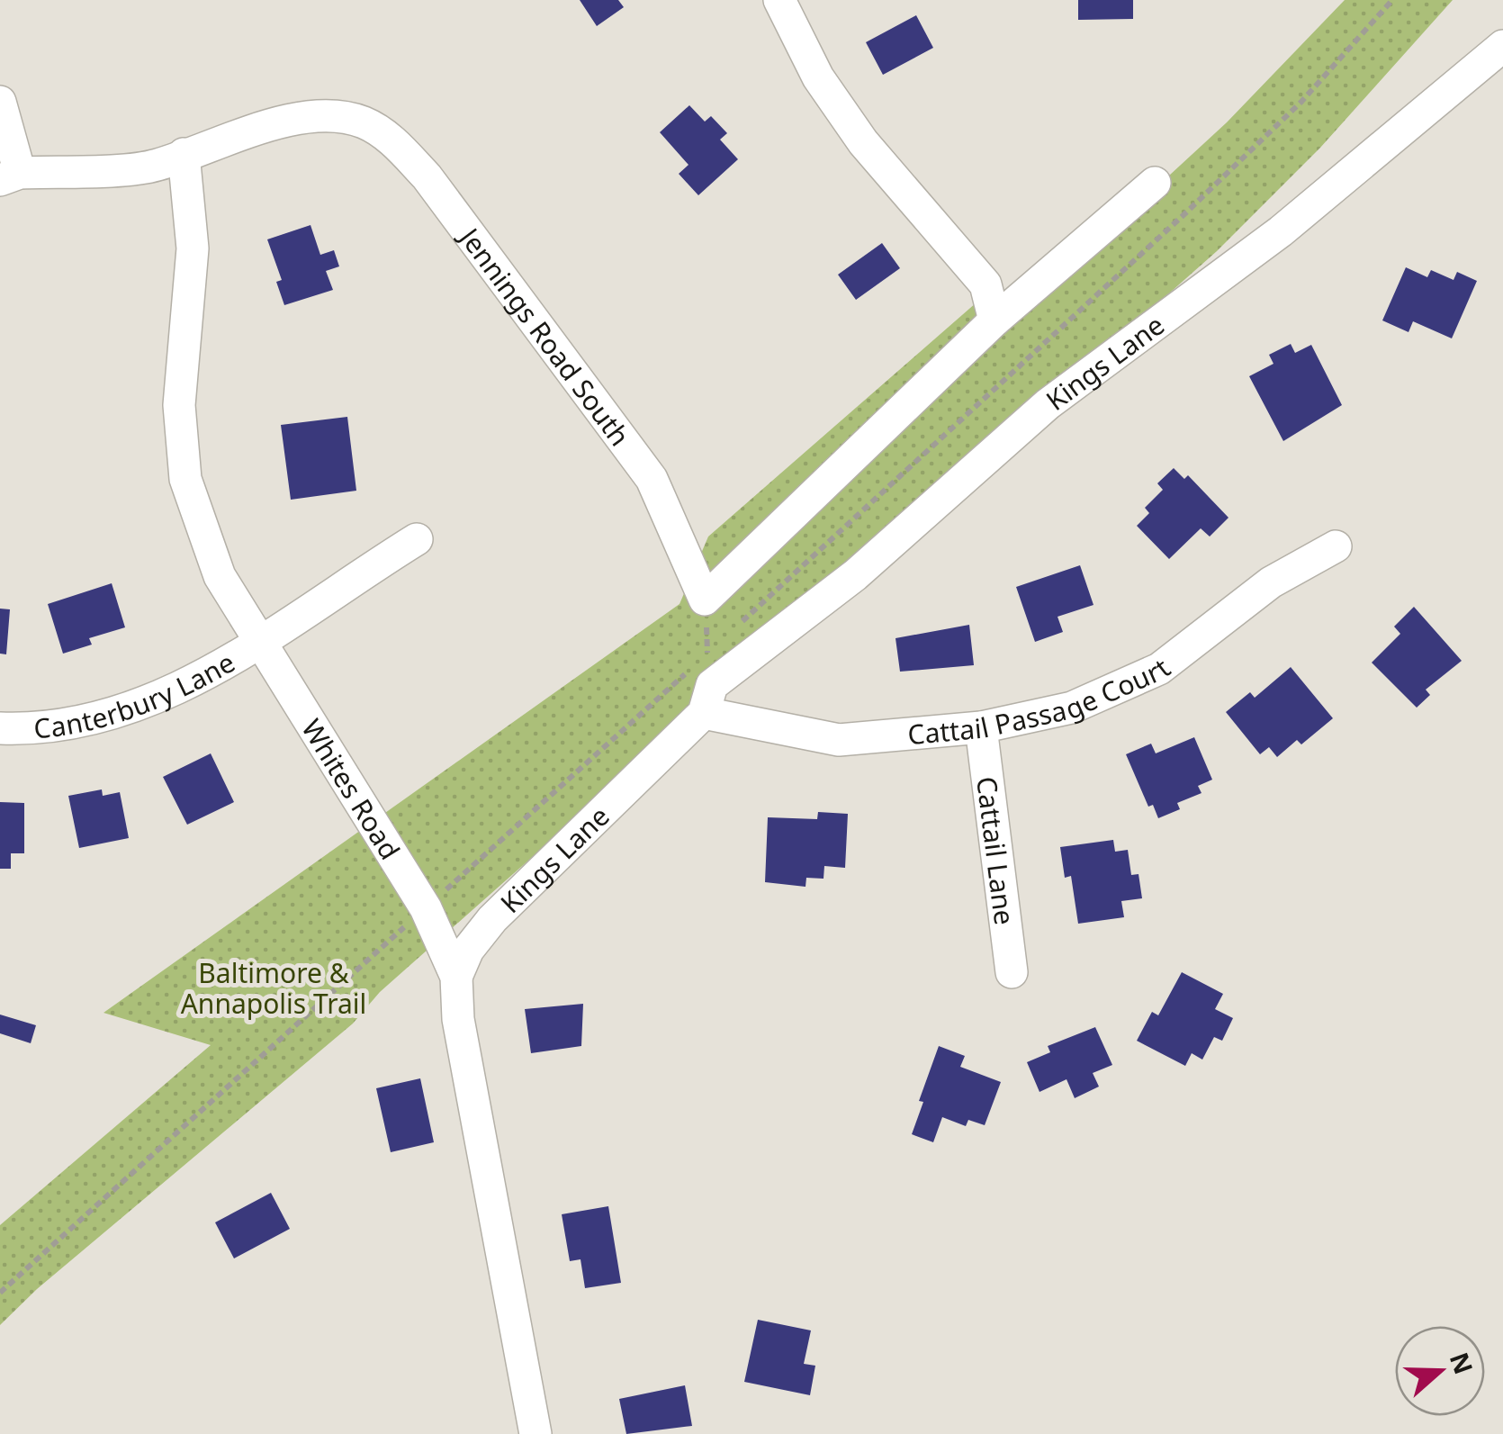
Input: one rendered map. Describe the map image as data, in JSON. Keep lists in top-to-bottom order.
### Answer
{
  "streets": {
    "street": [
      "Jennings Road South",
      "Kings Lane",
      "Canterbury Lane",
      "Cattail Passage Court",
      "Whites Road",
      "Cattail Lane"
    ]
  },
  "crossings": [
    ["Jennings Road South", "Whites Road"],
    ["Kings Lane", "Cattail Passage Court"],
    ["Kings Lane", "Whites Road"],
    ["Canterbury Lane", "Whites Road"],
    ["Cattail Passage Court", "Cattail Lane"]
  ],
  "parks": ["Baltimore & Annapolis Trail"],
  "north": "right"
}
